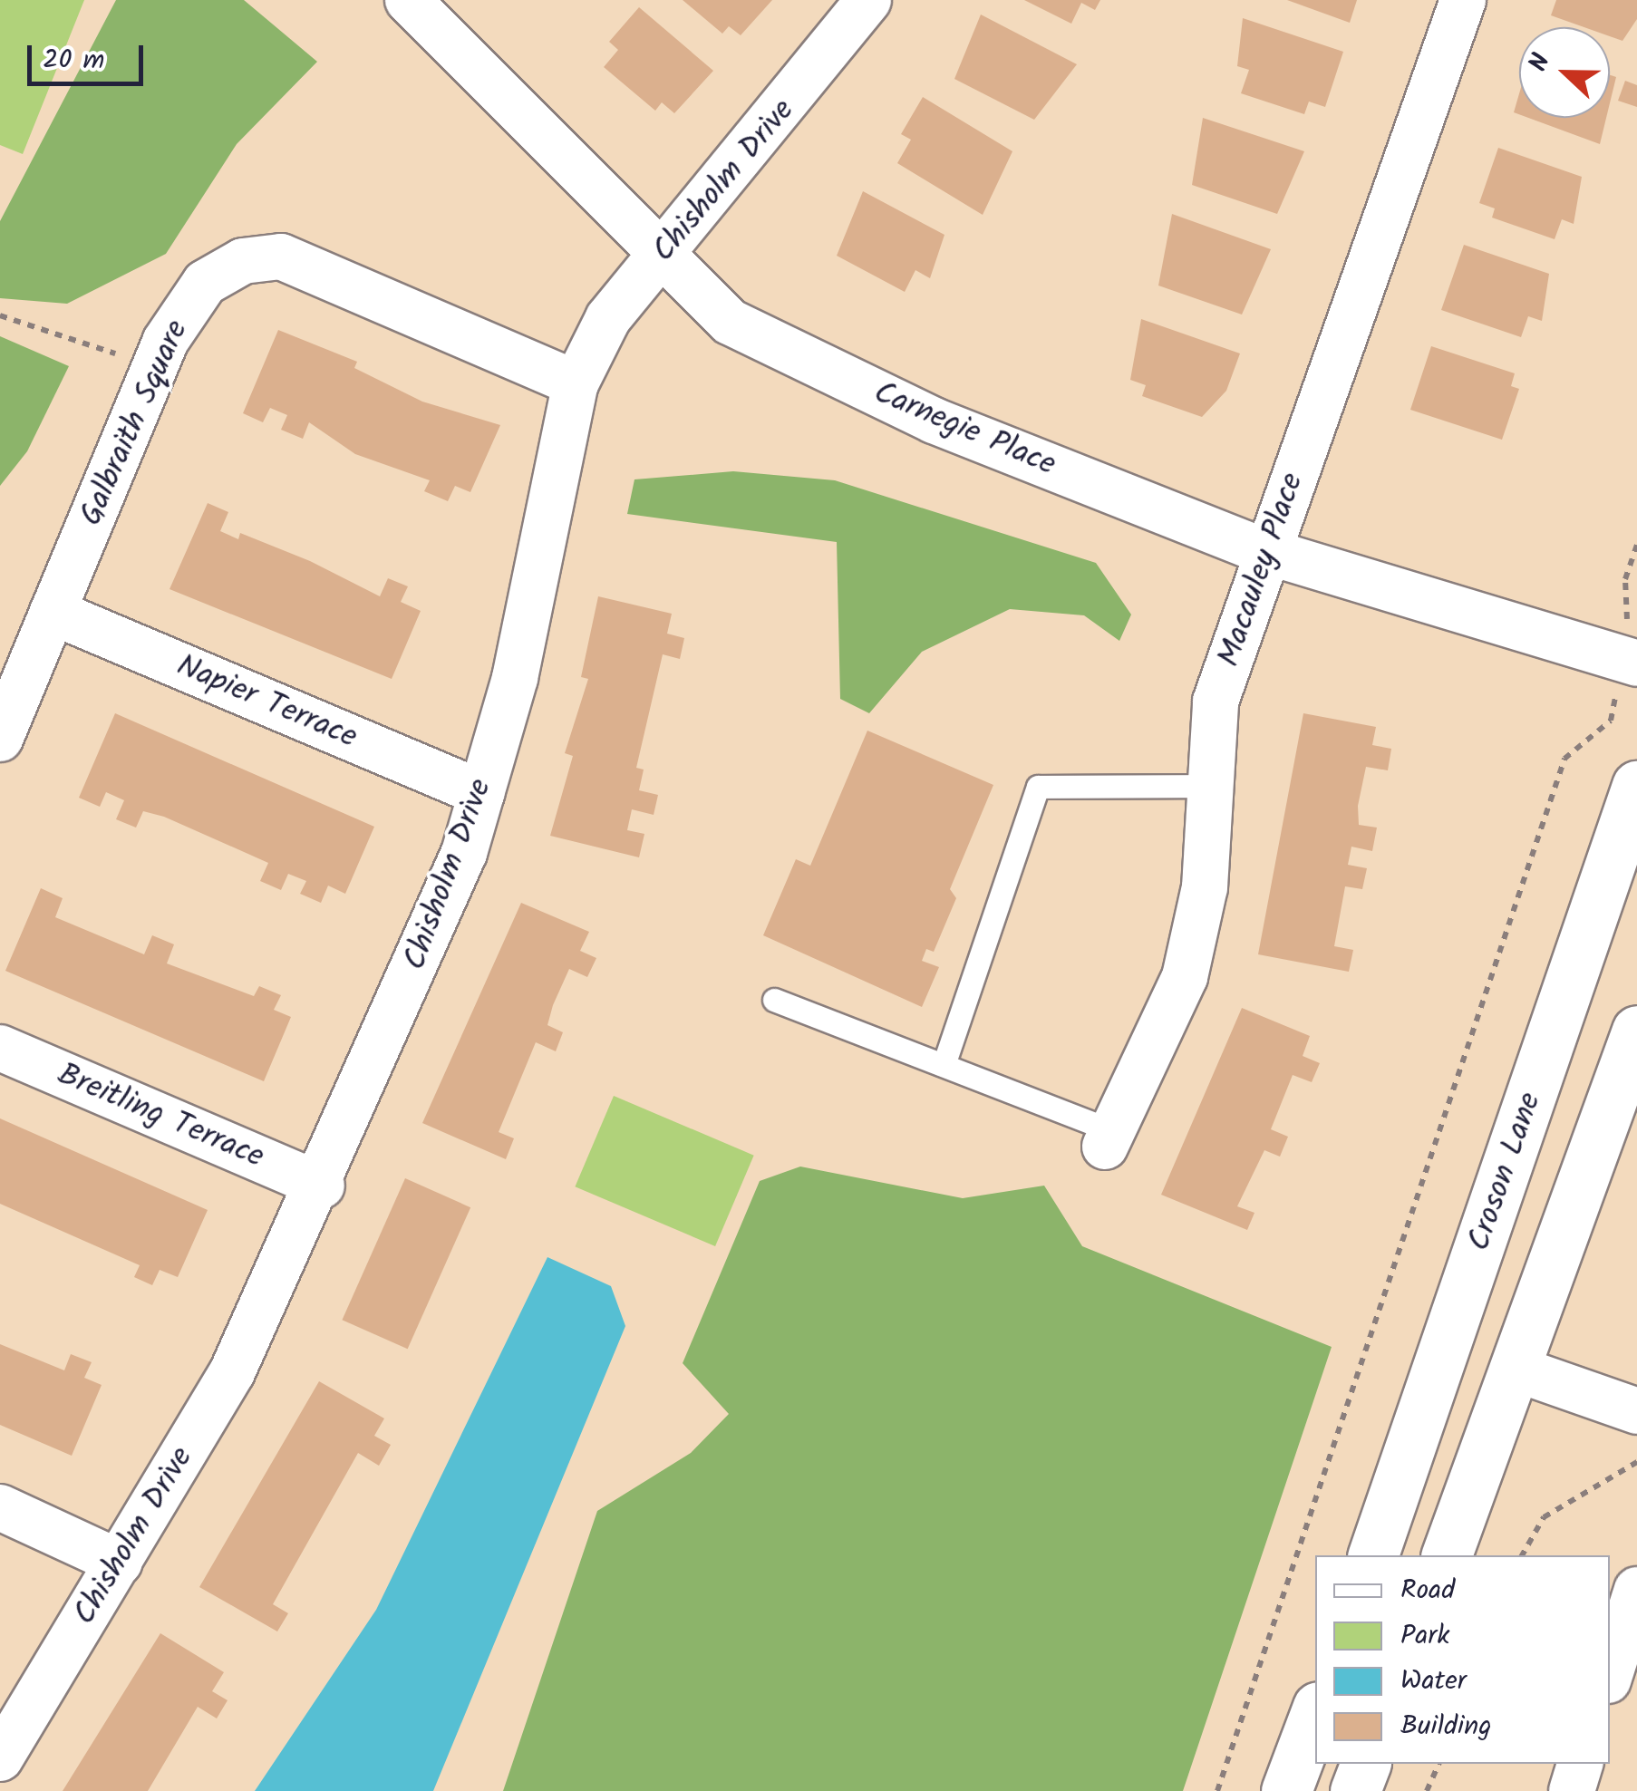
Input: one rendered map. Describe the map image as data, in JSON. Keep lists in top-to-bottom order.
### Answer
{
  "streets": {
    "main road": ["Croson Lane"],
    "street": [
      "Chisholm Drive",
      "Galbraith Square",
      "Carnegie Place",
      "Macauley Place",
      "Napier Terrace",
      "Breitling Terrace"
    ]
  },
  "crossings": [
    ["Chisholm Drive", "Galbraith Square"],
    ["Chisholm Drive", "Carnegie Place"],
    ["Chisholm Drive", "Napier Terrace"],
    ["Chisholm Drive", "Breitling Terrace"],
    ["Galbraith Square", "Napier Terrace"],
    ["Carnegie Place", "Macauley Place"]
  ],
  "legend": [
    "Road",
    "Park",
    "Water",
    "Building"
  ],
  "scale_bar": "20 m",
  "north": "left"
}
